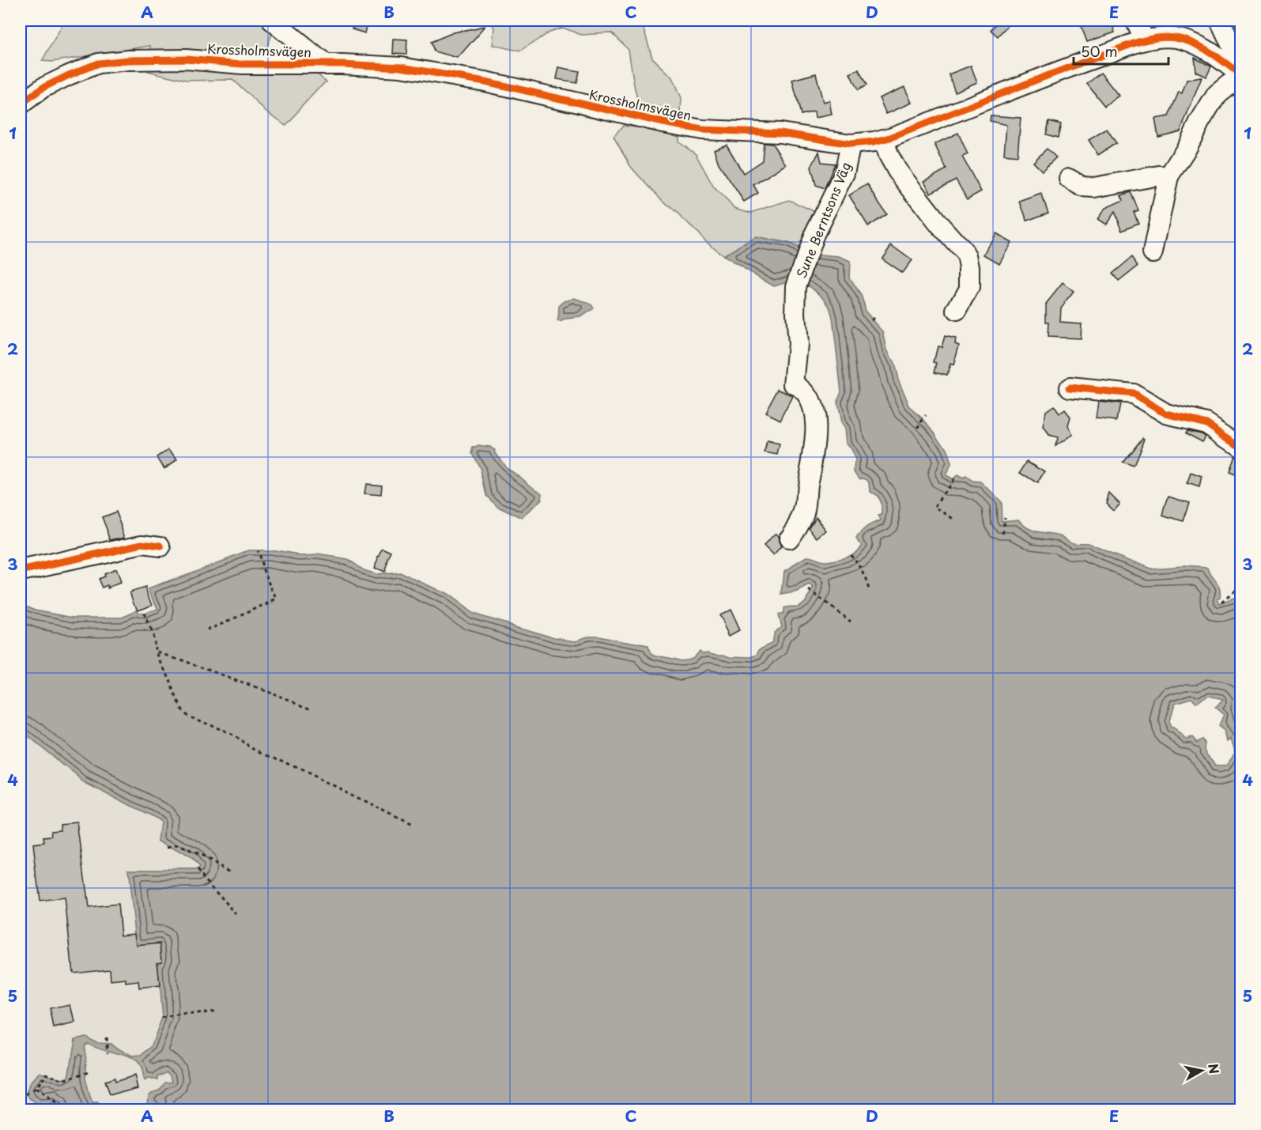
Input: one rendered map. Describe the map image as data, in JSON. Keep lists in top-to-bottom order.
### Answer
{
  "streets": {
    "street": ["Krossholmsvägen", "Sune Berntsons Väg"]
  },
  "crossings": [
    ["Krossholmsvägen", "Sune Berntsons Väg"]
  ],
  "scale_bar": "50 m",
  "north": "right",
  "grid": {
    "columns": [
      "A",
      "B",
      "C",
      "D",
      "E"
    ],
    "rows": [
      "1",
      "2",
      "3",
      "4",
      "5"
    ]
  }
}
